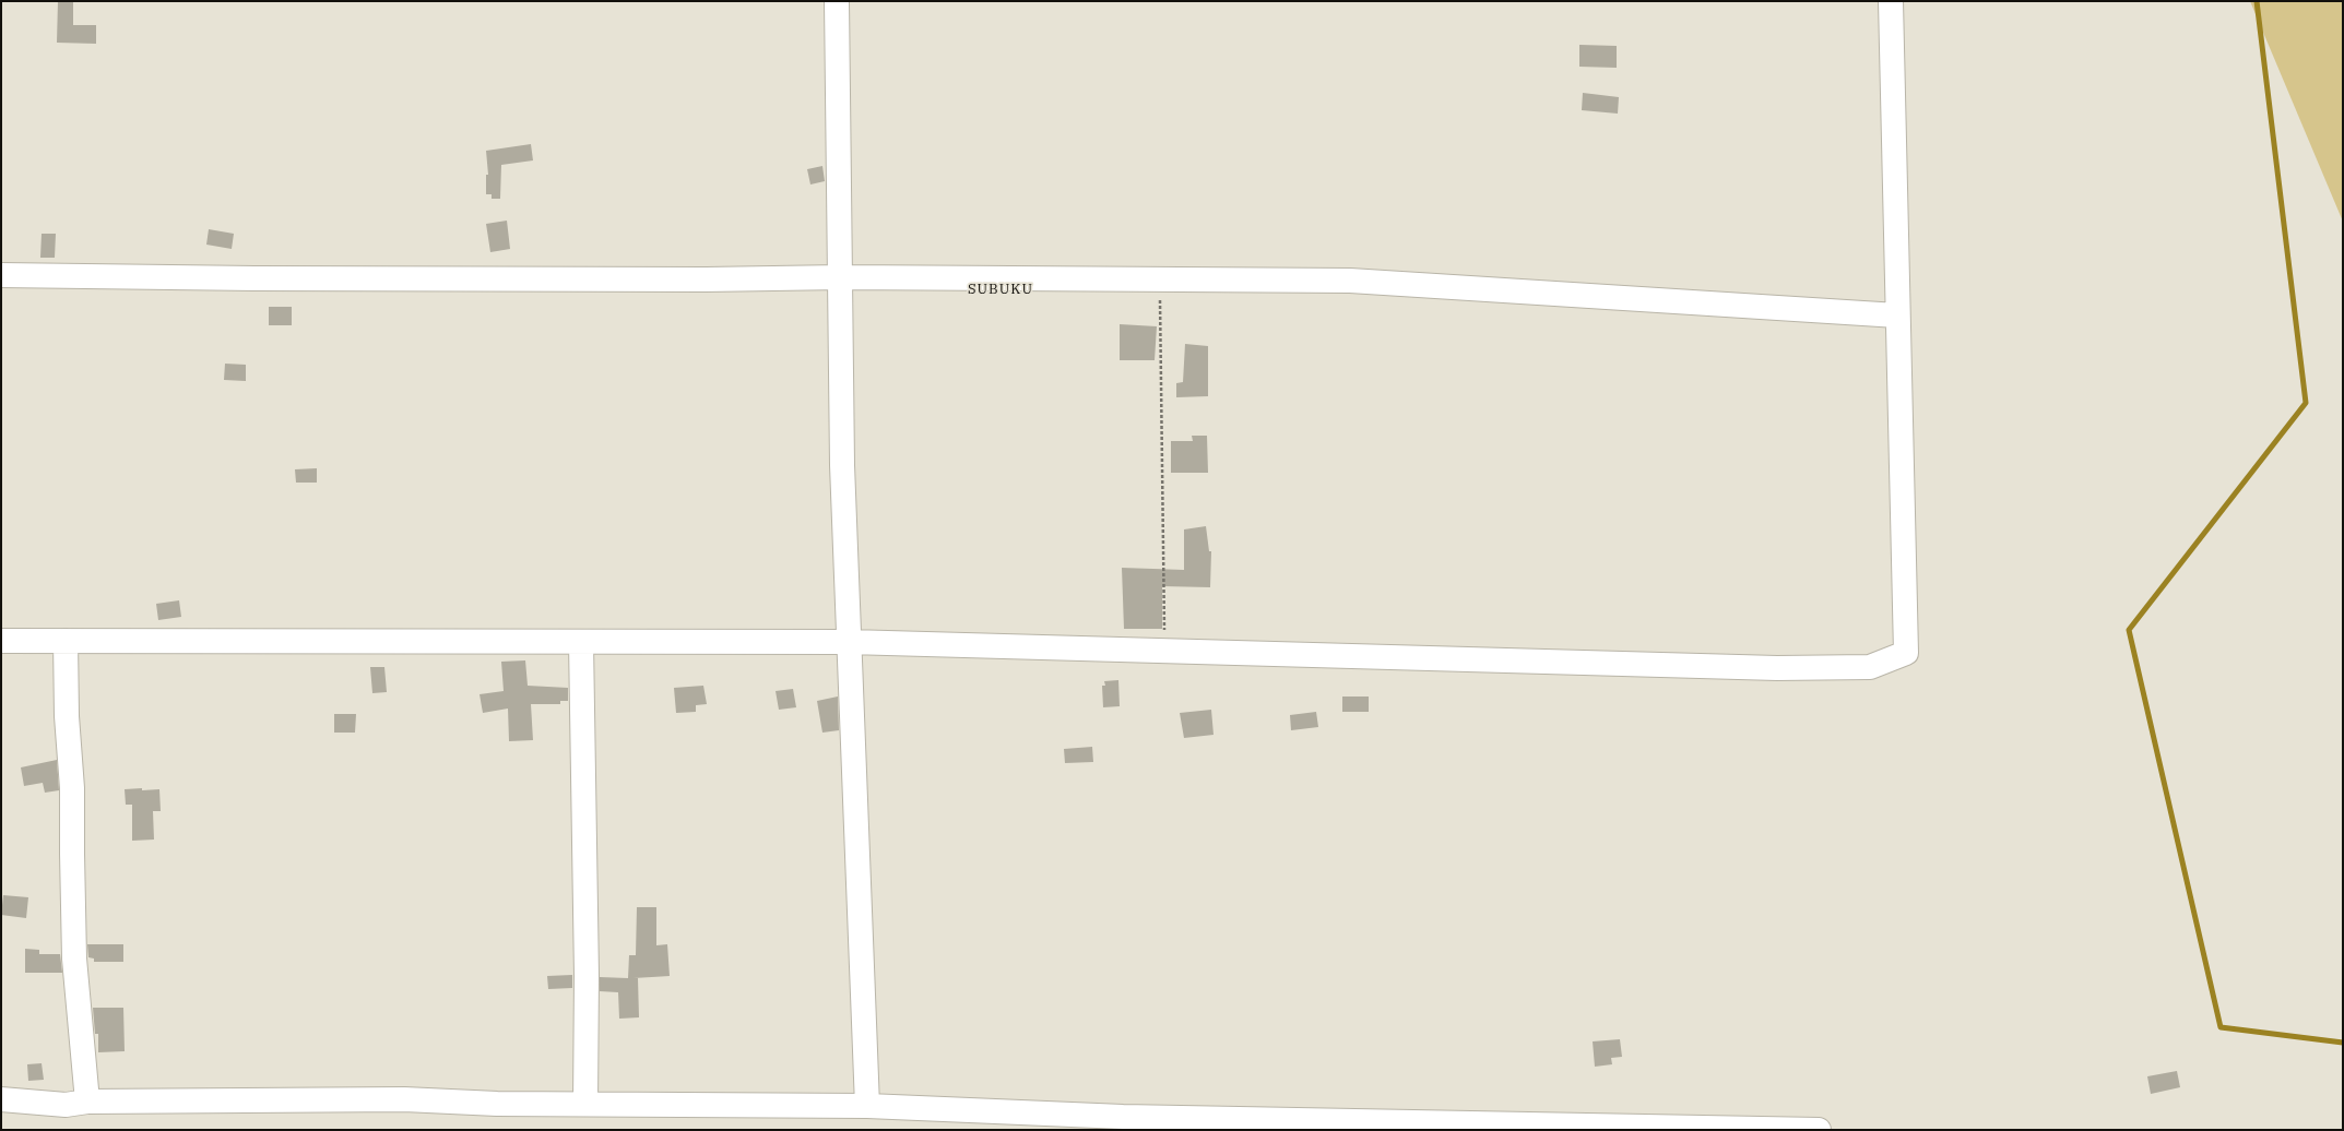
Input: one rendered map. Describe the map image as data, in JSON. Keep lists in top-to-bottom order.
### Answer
{
  "districts": ["SUBUKU"]
}
